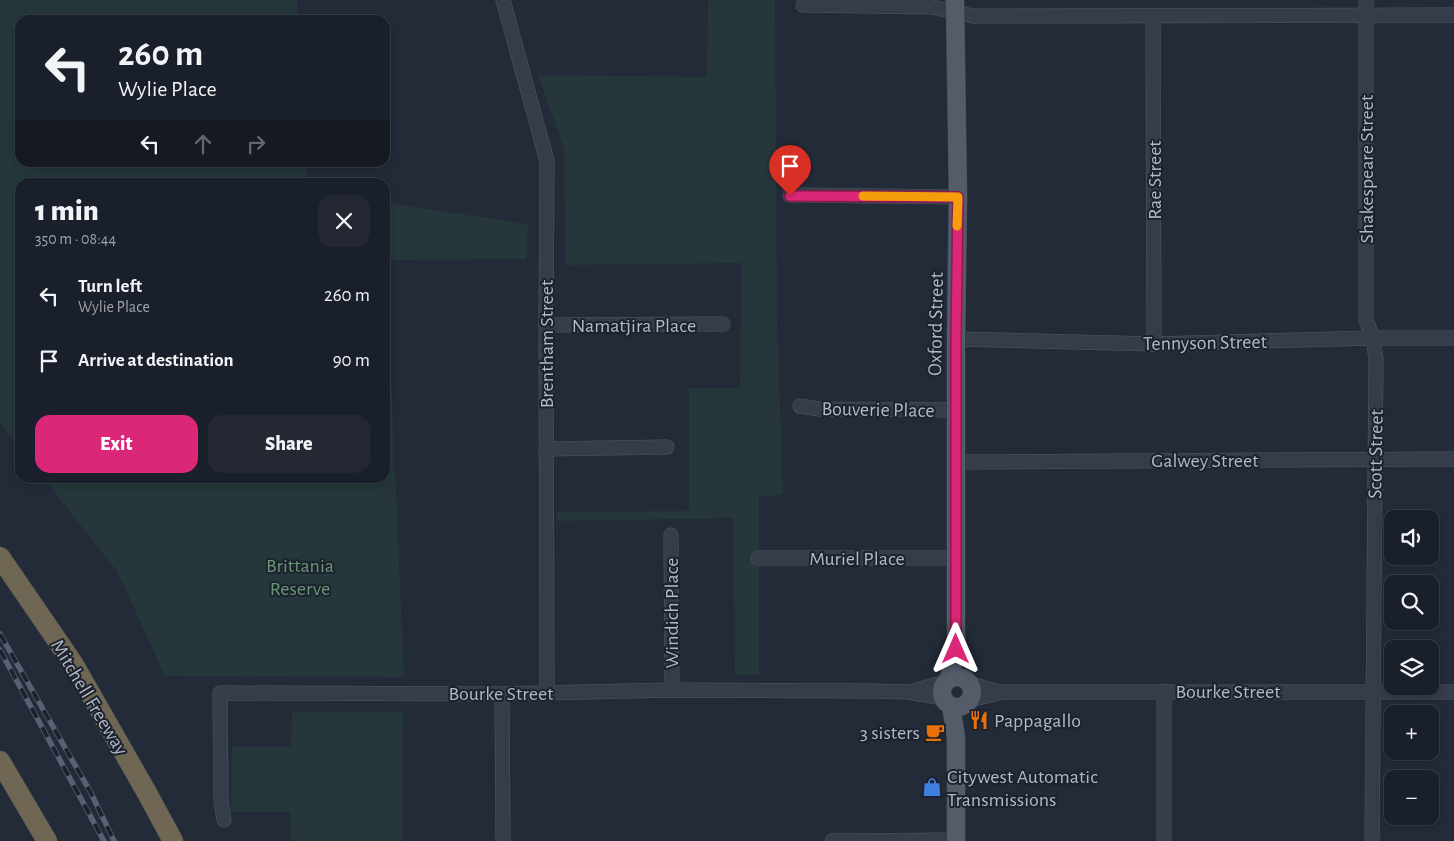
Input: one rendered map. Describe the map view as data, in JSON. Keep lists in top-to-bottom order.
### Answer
{
  "streets": {
    "highway": ["Mitchell Freeway"],
    "main road": ["Oxford Street"],
    "street": [
      "Shakespeare Street",
      "Rae Street",
      "Namatjira Place",
      "Tennyson Street",
      "Brentham Street",
      "Bouverie Place",
      "Scott Street",
      "Galwey Street",
      "Muriel Place",
      "Windich Place",
      "Bourke Street"
    ]
  },
  "crossings": [
    ["Shakespeare Street", "Tennyson Street"],
    ["Shakespeare Street", "Scott Street"],
    ["Rae Street", "Tennyson Street"],
    ["Oxford Street", "Tennyson Street"],
    ["Oxford Street", "Bouverie Place"],
    ["Oxford Street", "Galwey Street"],
    ["Oxford Street", "Muriel Place"],
    ["Oxford Street", "Bourke Street"],
    ["Namatjira Place", "Brentham Street"],
    ["Tennyson Street", "Scott Street"],
    ["Brentham Street", "Bourke Street"],
    ["Scott Street", "Galwey Street"],
    ["Scott Street", "Bourke Street"],
    ["Windich Place", "Bourke Street"]
  ],
  "parks": ["Brittania Reserve"],
  "places": {
    "restaurant": ["Pappagallo"],
    "cafe": ["3 sisters"],
    "shop": ["Citywest Automatic Transmissions"]
  },
  "page": {
    "turn": ["260 m", "Wylie Place"],
    "heading": ["1 min", "350 m · 08:44"],
    "list": [
      {
        "name": "Turn left",
        "note": "Wylie Place",
        "value": "260 m"
      },
      {
        "name": "Arrive at destination",
        "value": "90 m"
      }
    ],
    "buttons": ["Exit", "Share"],
    "map_buttons": ["+", "−"]
  }
}
